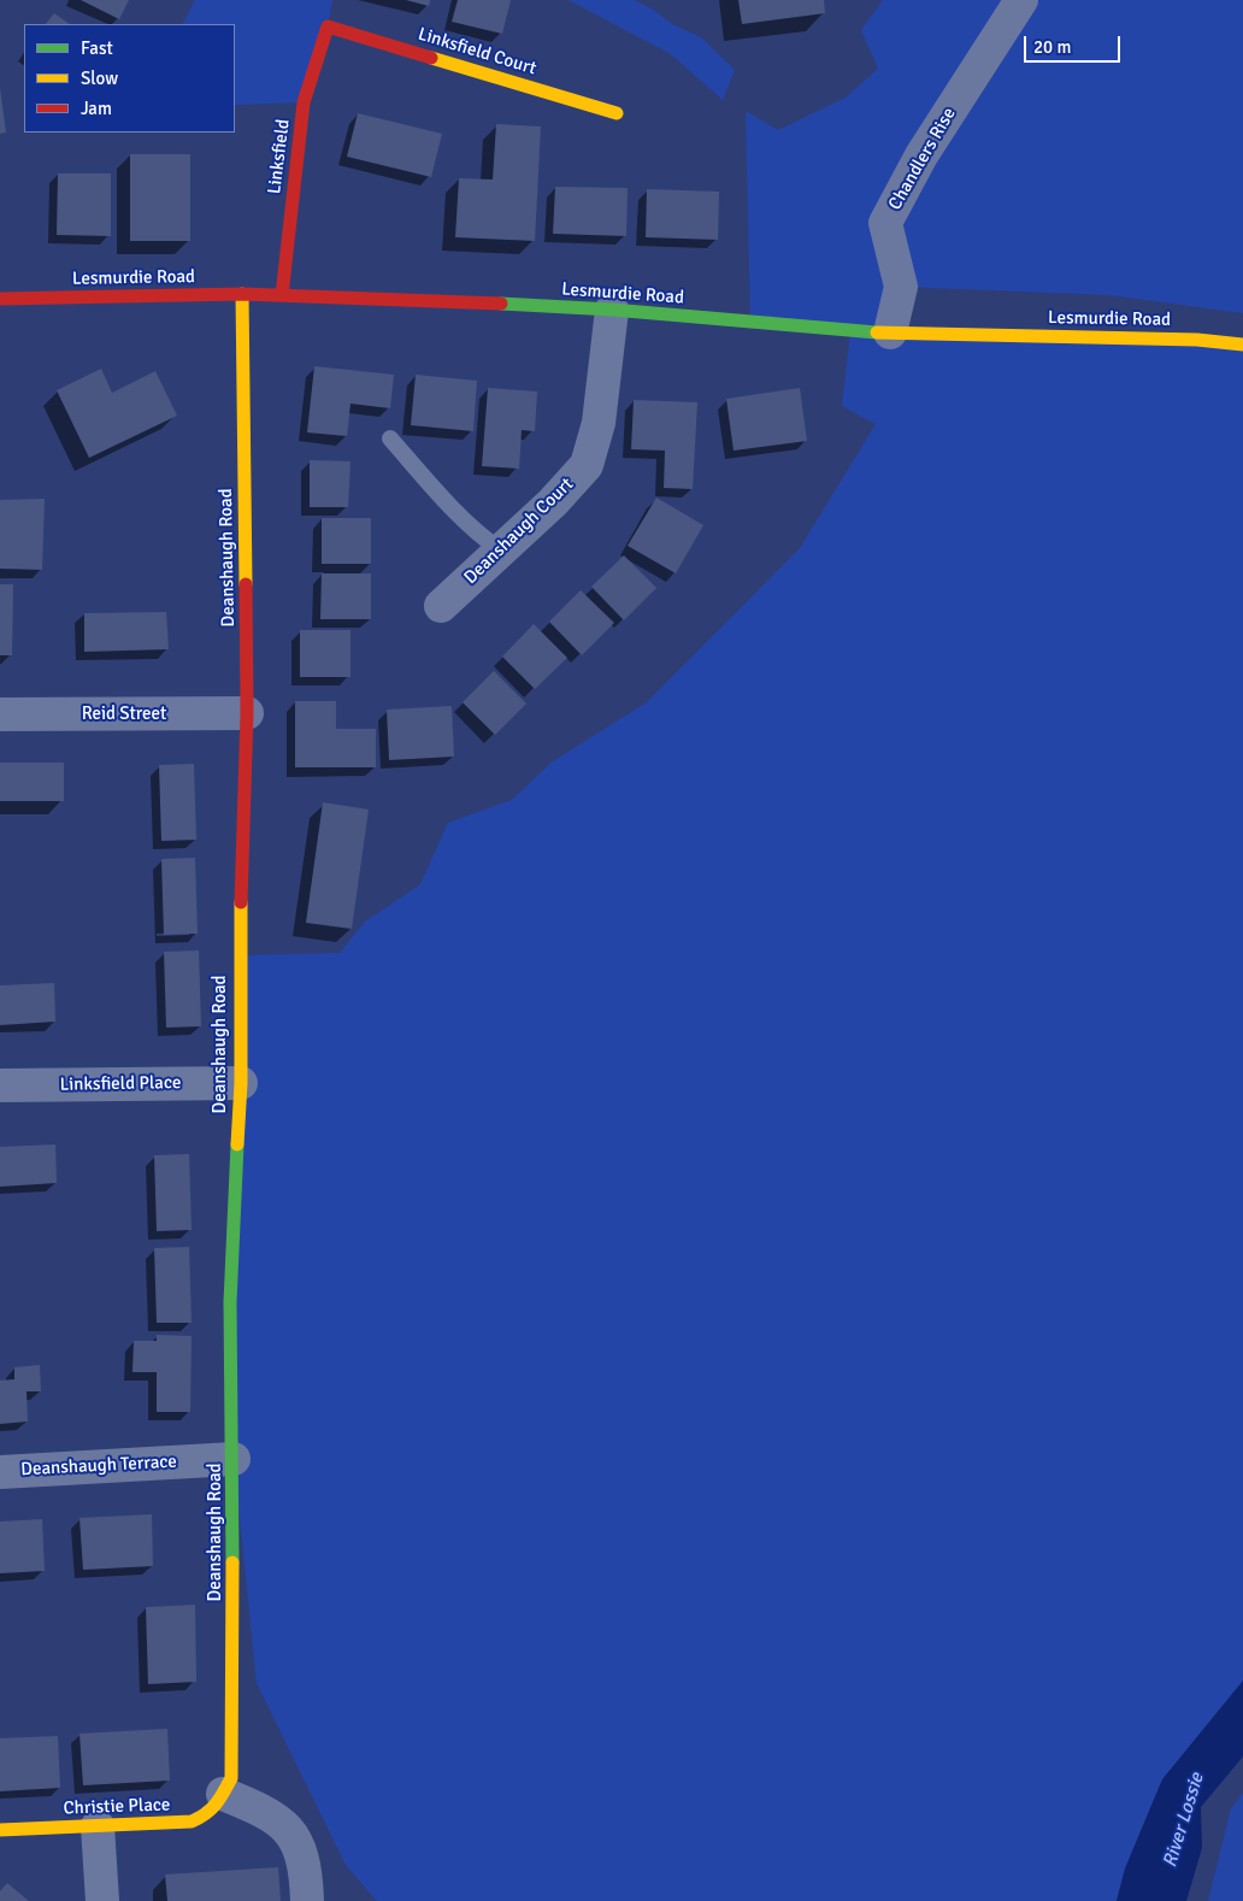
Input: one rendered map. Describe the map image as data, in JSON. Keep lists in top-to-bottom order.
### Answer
{
  "streets": {
    "street": [
      "Linksfield Court",
      "Linksfield",
      "Chandlers Rise",
      "Lesmurdie Road",
      "Deanshaugh Court",
      "Deanshaugh Road",
      "Reid Street",
      "Linksfield Place",
      "Deanshaugh Terrace",
      "Christie Place"
    ]
  },
  "crossings": [
    ["Linksfield Court", "Linksfield"],
    ["Linksfield", "Lesmurdie Road"],
    ["Chandlers Rise", "Lesmurdie Road"],
    ["Lesmurdie Road", "Deanshaugh Court"],
    ["Lesmurdie Road", "Deanshaugh Road"],
    ["Deanshaugh Road", "Reid Street"],
    ["Deanshaugh Road", "Linksfield Place"],
    ["Deanshaugh Road", "Deanshaugh Terrace"],
    ["Deanshaugh Road", "Christie Place"]
  ],
  "water": ["River Lossie"],
  "legend": ["Fast", "Slow", "Jam"],
  "scale_bar": "20 m"
}
